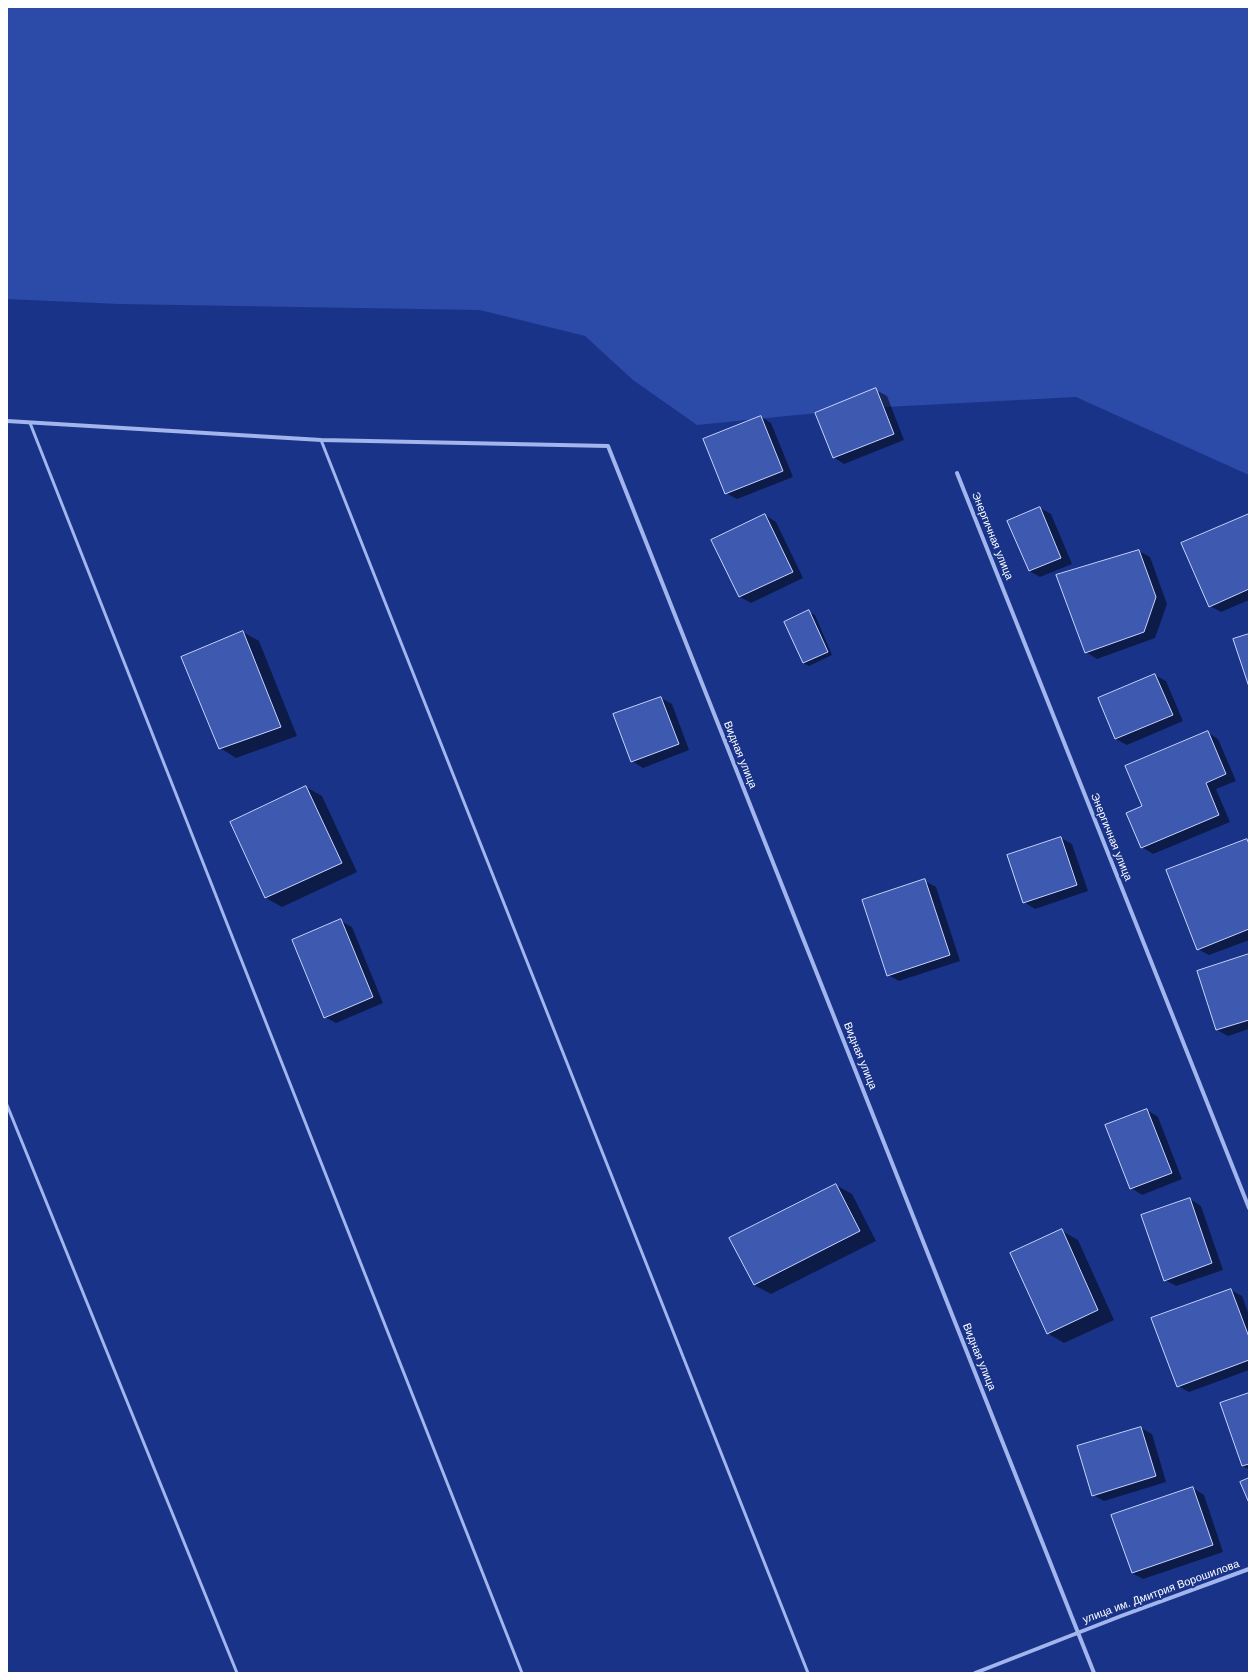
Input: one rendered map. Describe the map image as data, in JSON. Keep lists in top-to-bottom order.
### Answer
{
  "streets": {
    "street": ["Энергичная улица", "Видная улица", "улица им. Дмитрия Ворошилова"]
  },
  "crossings": [
    ["Видная улица", "улица им. Дмитрия Ворошилова"]
  ]
}
